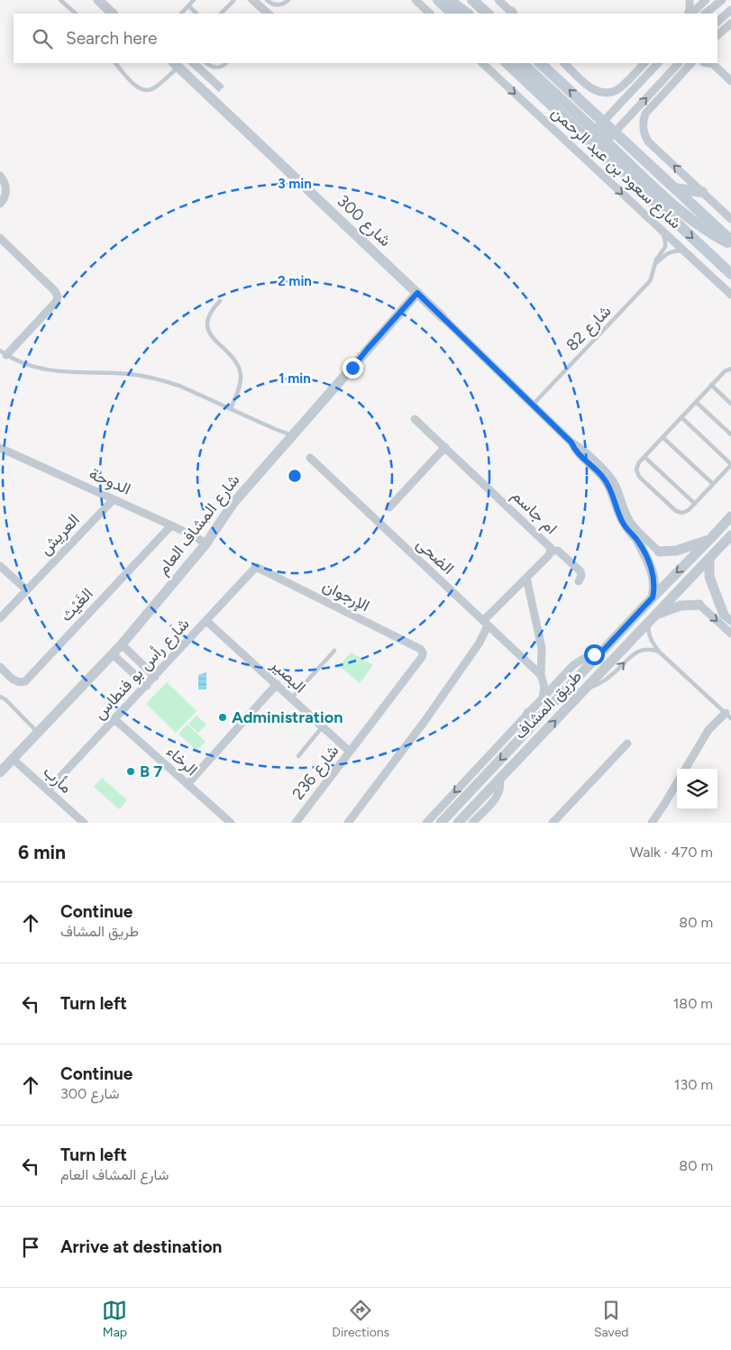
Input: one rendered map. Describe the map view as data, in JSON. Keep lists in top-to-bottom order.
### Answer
{
  "streets": {
    "main road": ["شارع سعود بن عبد الرحمن"],
    "street": [
      "شارع 300",
      "الدوحة",
      "ام جاسم",
      "شارع المشاف العام",
      "العريش",
      "الضحى",
      "الإرجوان",
      "الغَيْث",
      "شارع رأس بو فنطاس",
      "البصير",
      "طريق المشاف",
      "الرخاء",
      "شارع 236",
      "مأرب"
    ],
    "lane": ["شارع 82"]
  },
  "crossings": [
    ["شارع سعود بن عبد الرحمن", "شارع 82"],
    ["شارع 300", "شارع 82"],
    ["شارع 300", "شارع المشاف العام"],
    ["الدوحة", "شارع المشاف العام"],
    ["الدوحة", "العريش"],
    ["الدوحة", "الغَيْث"],
    ["ام جاسم", "الضحى"],
    ["شارع المشاف العام", "مأرب"],
    ["الإرجوان", "شارع رأس بو فنطاس"],
    ["الإرجوان", "شارع 236"],
    ["شارع رأس بو فنطاس", "البصير"],
    ["شارع رأس بو فنطاس", "الرخاء"],
    ["شارع رأس بو فنطاس", "مأرب"],
    ["البصير", "شارع 236"]
  ],
  "places": ["Administration", "B 7"],
  "page": {
    "search": "Search here",
    "heading": ["6 min", "Walk · 470 m"],
    "list": [
      ["Continue", "طريق المشاف", "80 m"],
      ["Turn left", "180 m"],
      ["Continue", "شارع 300", "130 m"],
      ["Turn left", "شارع المشاف العام", "80 m"],
      "Arrive at destination"
    ],
    "nav": ["Map", "Directions", "Saved"]
  },
  "rings": ["3 min", "2 min", "1 min"]
}
